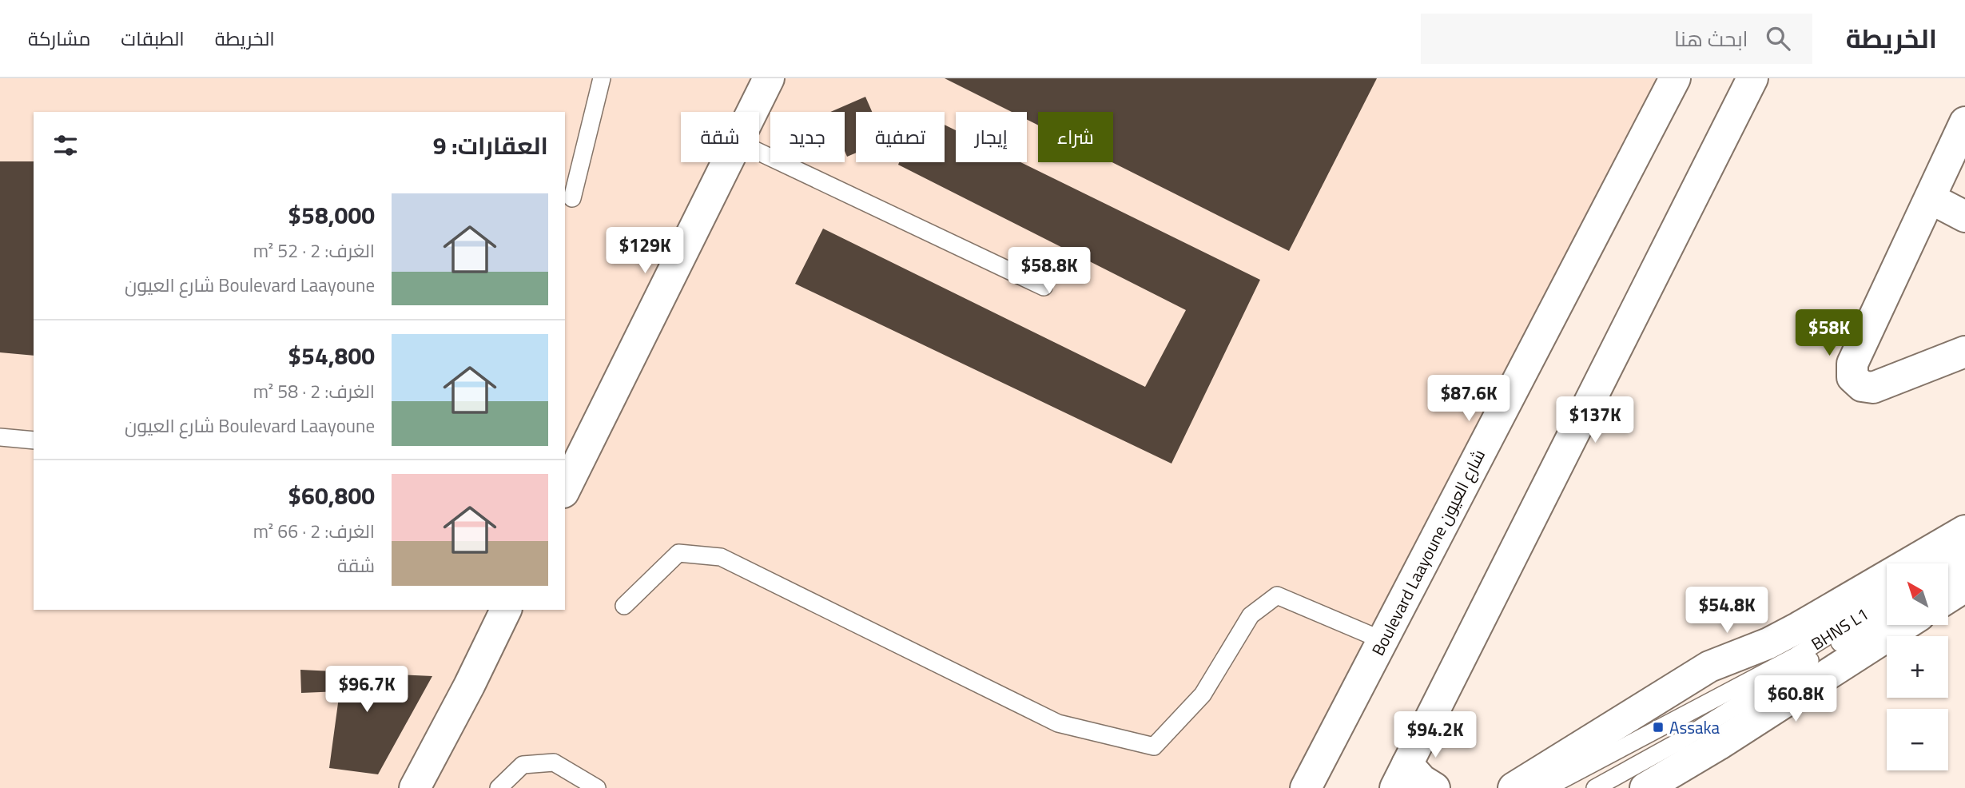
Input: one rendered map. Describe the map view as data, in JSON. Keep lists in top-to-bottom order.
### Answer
{
  "streets": {
    "street": ["Boulevard Laayoune شارع العيون"],
    "lane": ["BHNS L1"]
  },
  "places": {
    "transit": ["Assaka"]
  },
  "north": "top left",
  "page": {
    "header": "الخريطة",
    "search": "ابحث هنا",
    "nav": ["الخريطة", "الطبقات", "مشاركة"],
    "chip": [
      "شراء",
      "إيجار",
      "تصفية",
      "جديد",
      "شقة"
    ],
    "heading": "العقارات: 9",
    "list": [
      {
        "name": "$58,000",
        "note": "الغرف: 2 · 52 m² · Boulevard Laayoune شارع العيون"
      },
      {
        "name": "$54,800",
        "note": "الغرف: 2 · 58 m² · Boulevard Laayoune شارع العيون"
      },
      {
        "name": "$60,800",
        "note": "الغرف: 2 · 66 m² · شقة"
      }
    ],
    "price": [
      "$129K",
      "$58.8K",
      "$58K",
      "$87.6K",
      "$137K",
      "$54.8K",
      "$96.7K",
      "$60.8K",
      "$94.2K"
    ],
    "map_buttons": ["+", "−"]
  }
}
